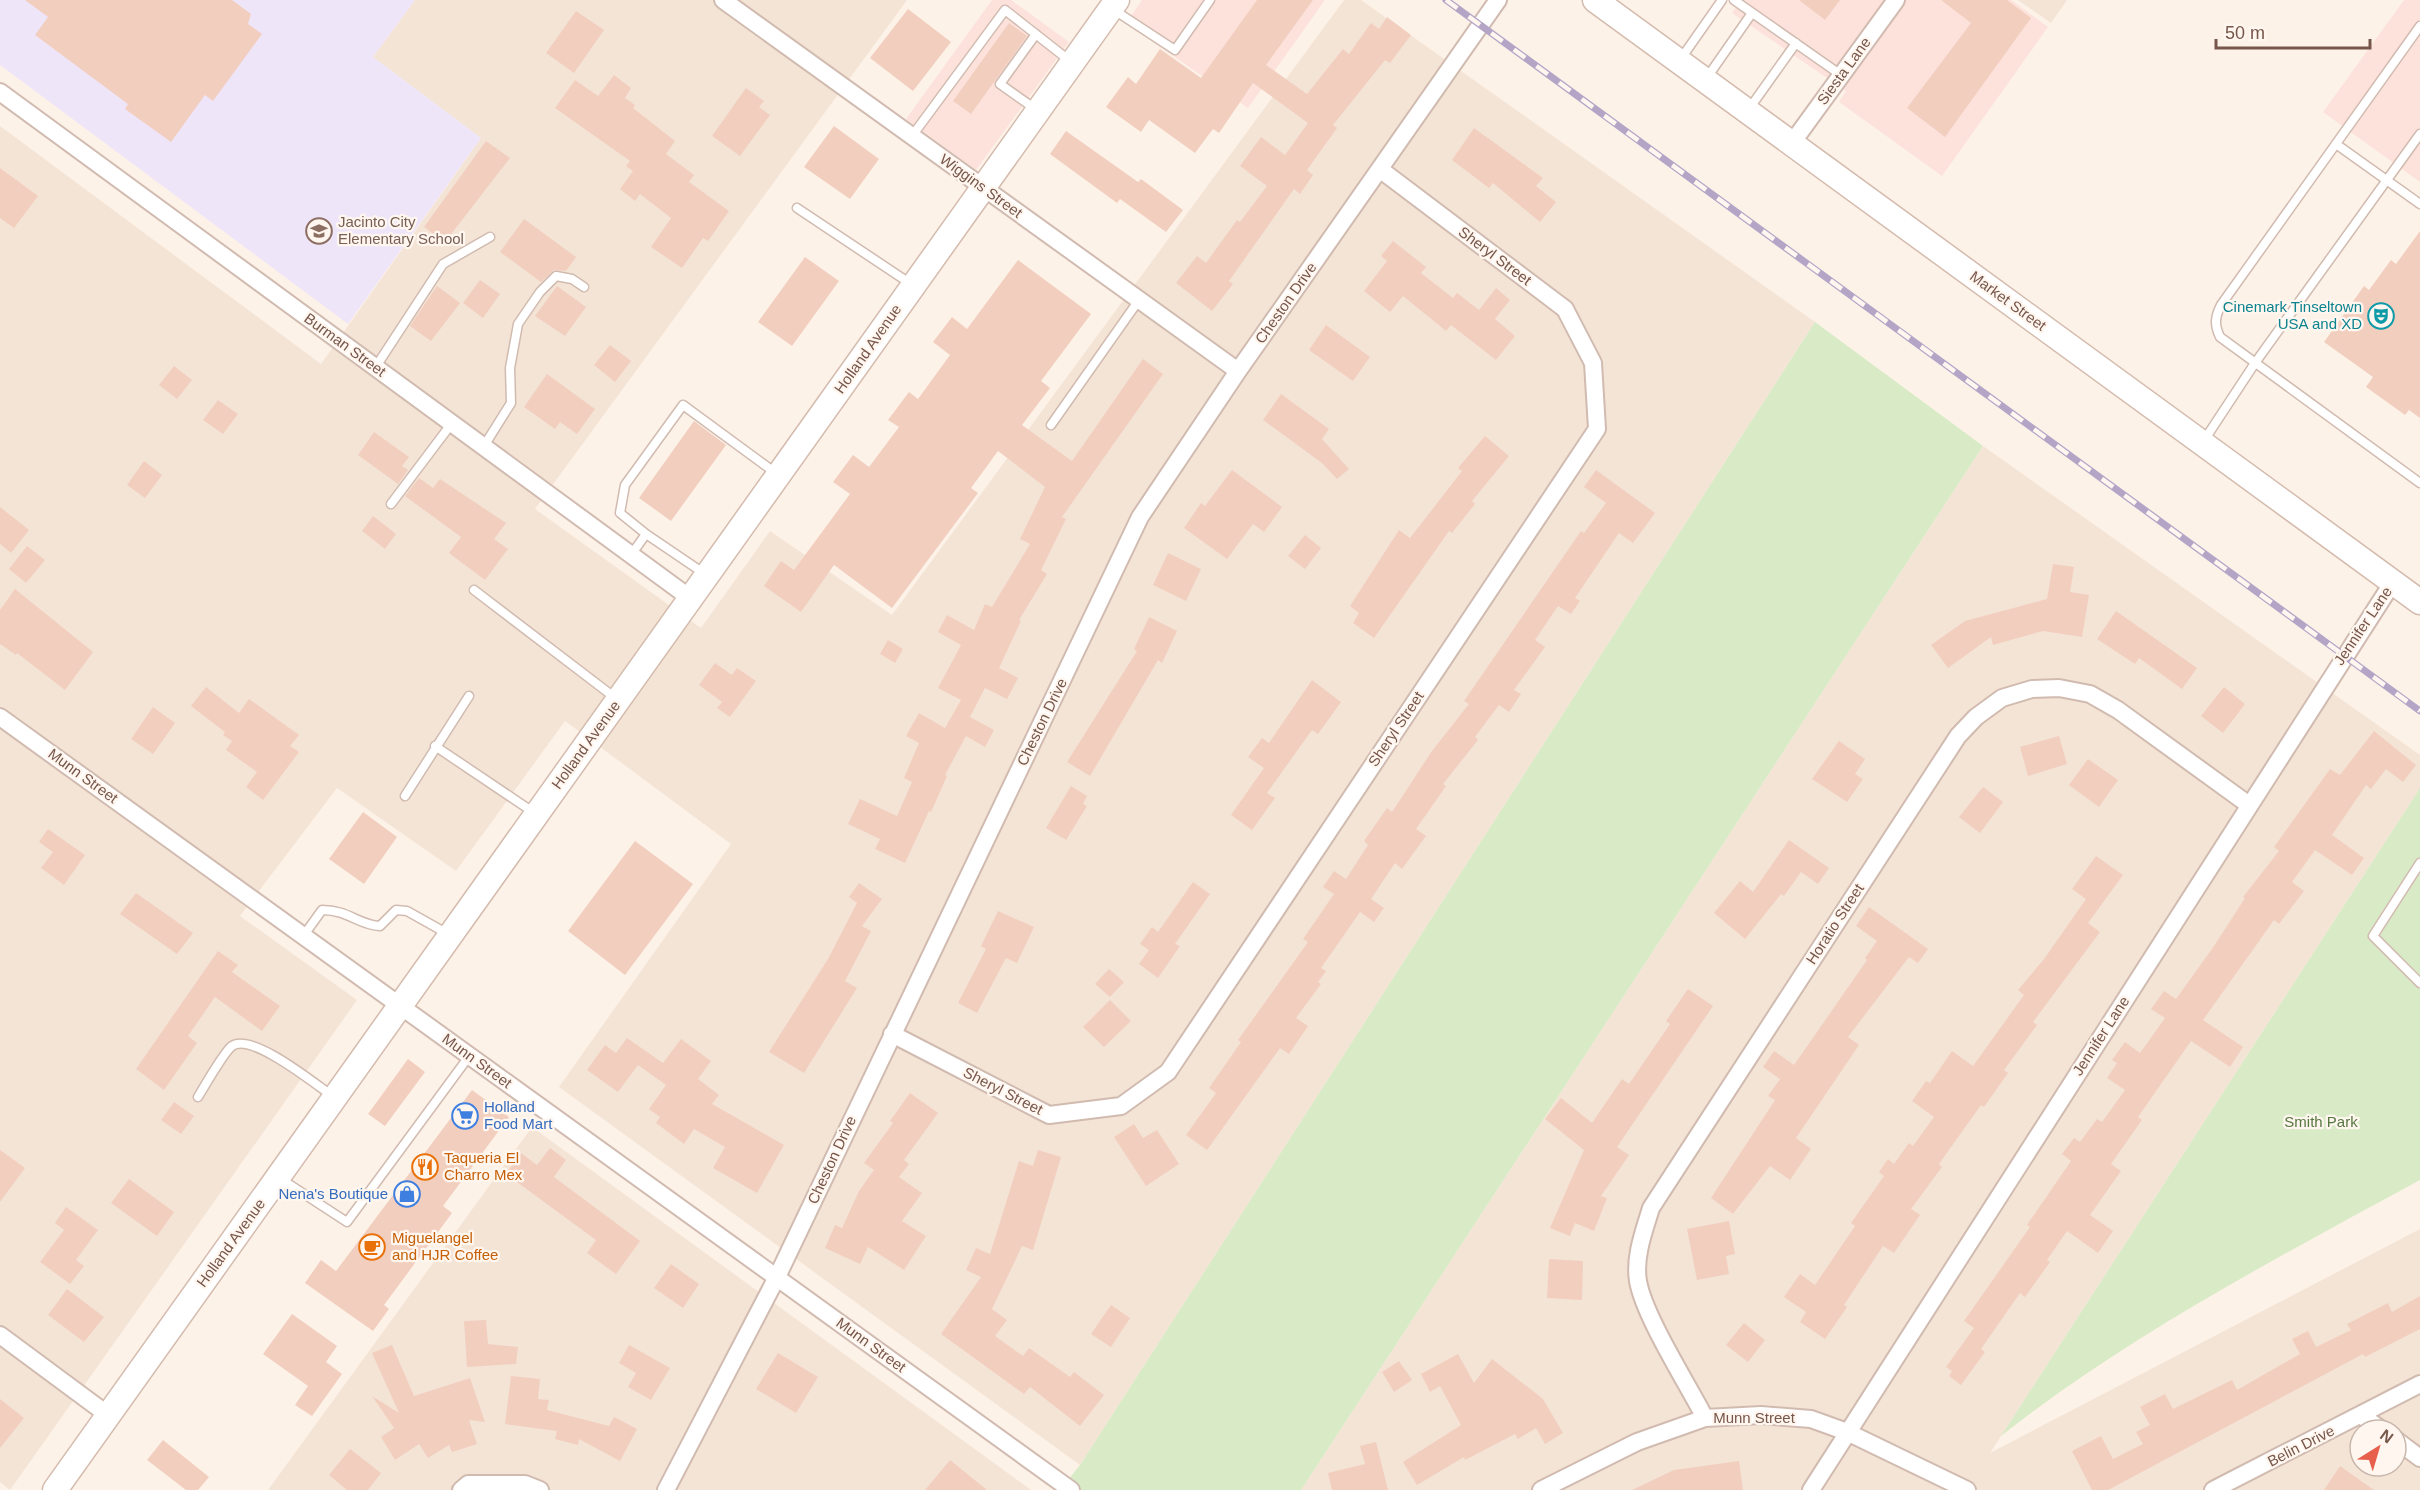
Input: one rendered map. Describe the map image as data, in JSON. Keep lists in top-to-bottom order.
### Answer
{
  "streets": {
    "main road": ["Market Street", "Holland Avenue"],
    "street": [
      "Siesta Lane",
      "Wiggins Street",
      "Sheryl Street",
      "Cheston Drive",
      "Burman Street",
      "Jennifer Lane",
      "Munn Street",
      "Horatio Street",
      "Belin Drive"
    ]
  },
  "crossings": [
    ["Siesta Lane", "Market Street"],
    ["Wiggins Street", "Cheston Drive"],
    ["Wiggins Street", "Holland Avenue"],
    ["Sheryl Street", "Cheston Drive"],
    ["Market Street", "Jennifer Lane"],
    ["Cheston Drive", "Munn Street"],
    ["Burman Street", "Holland Avenue"],
    ["Holland Avenue", "Munn Street"],
    ["Jennifer Lane", "Munn Street"],
    ["Jennifer Lane", "Horatio Street"],
    ["Munn Street", "Horatio Street"]
  ],
  "parks": ["Smith Park"],
  "places": {
    "school or university": ["Jacinto City Elementary School"],
    "theatre": ["Cinemark Tinseltown USA and XD"],
    "supermarket": ["Holland Food Mart"],
    "restaurant": ["Taqueria El Charro Mex"],
    "shop": ["Nena's Boutique"],
    "cafe": ["Miguelangel and HJR Coffee"]
  },
  "scale_bar": "50 m",
  "north": "top right"
}
